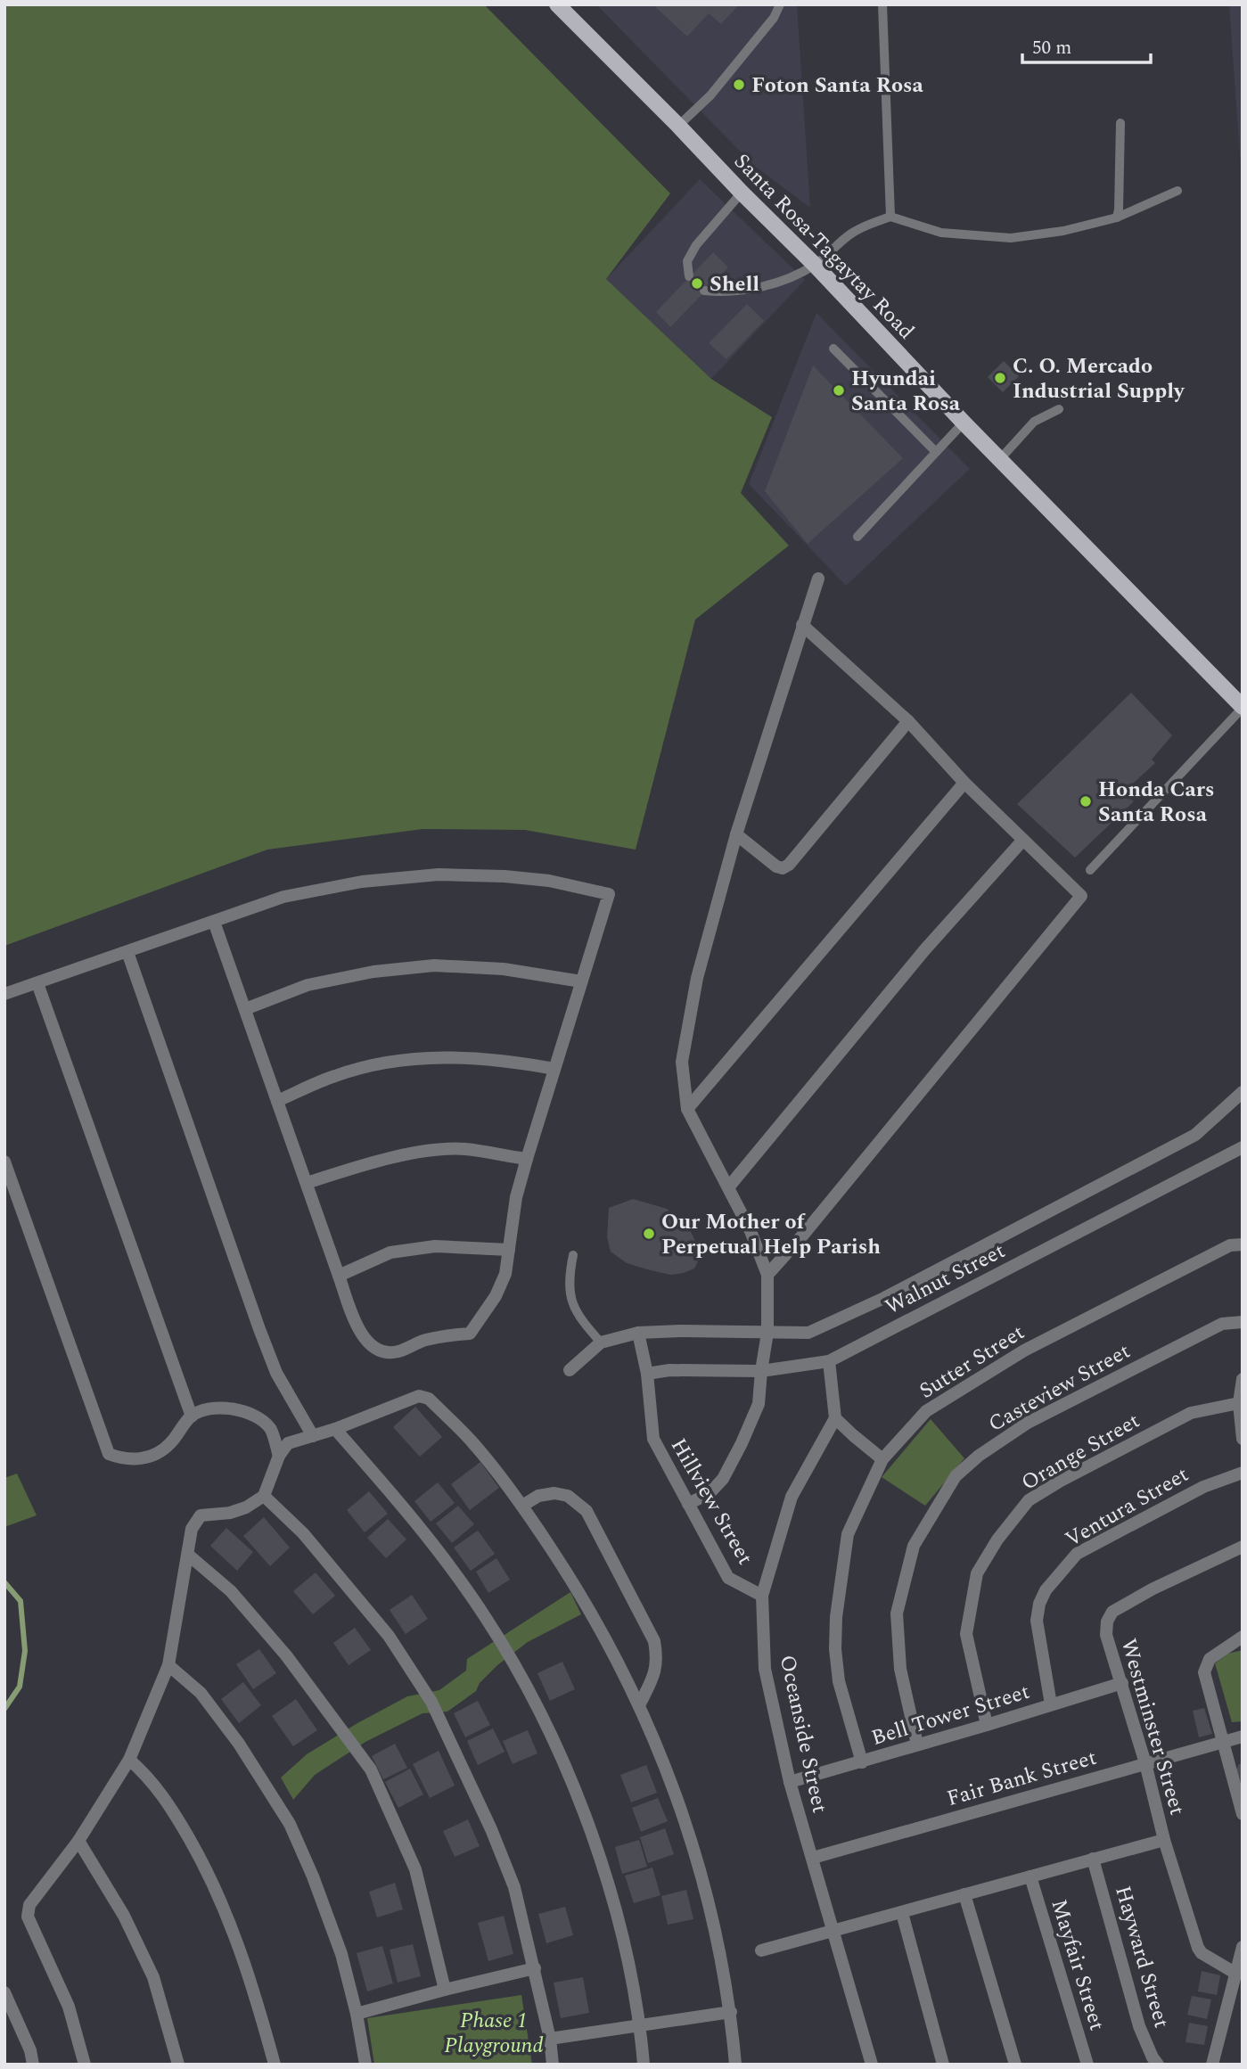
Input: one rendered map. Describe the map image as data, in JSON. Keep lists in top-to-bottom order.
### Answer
{
  "streets": {
    "main road": ["Santa Rosa-Tagaytay Road"],
    "street": [
      "Walnut Street",
      "Sutter Street",
      "Casteview Street",
      "Orange Street",
      "Hillview Street",
      "Ventura Street",
      "Bell Tower Street",
      "Westminster Street",
      "Oceanside Street",
      "Fair Bank Street",
      "Hayward Street",
      "Mayfair Street"
    ]
  },
  "crossings": [
    ["Walnut Street", "Hillview Street"],
    ["Sutter Street", "Bell Tower Street"],
    ["Casteview Street", "Bell Tower Street"],
    ["Orange Street", "Bell Tower Street"],
    ["Hillview Street", "Oceanside Street"],
    ["Ventura Street", "Bell Tower Street"],
    ["Bell Tower Street", "Westminster Street"],
    ["Bell Tower Street", "Oceanside Street"],
    ["Westminster Street", "Fair Bank Street"],
    ["Oceanside Street", "Fair Bank Street"]
  ],
  "parks": ["Phase 1 Playground"],
  "places": [
    "Foton Santa Rosa",
    "Shell",
    "C. O. Mercado Industrial Supply",
    "Hyundai Santa Rosa",
    "Honda Cars Santa Rosa",
    "Our Mother of Perpetual Help Parish"
  ],
  "scale_bar": "50 m"
}
